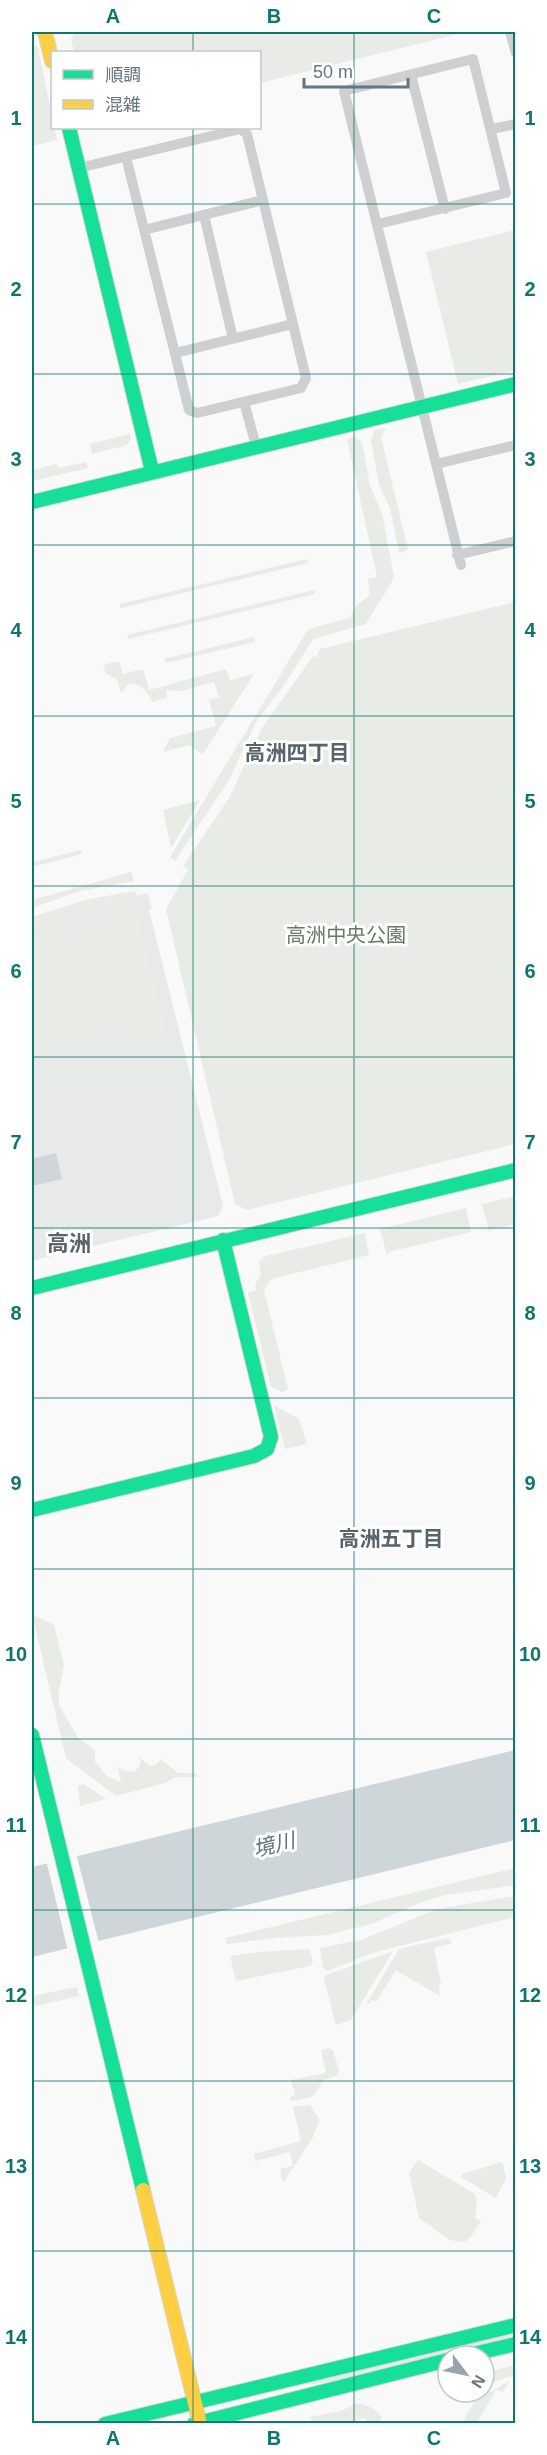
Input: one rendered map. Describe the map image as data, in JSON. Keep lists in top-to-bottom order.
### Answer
{
  "districts": ["高洲四丁目", "高洲", "高洲五丁目"],
  "water": ["境川"],
  "parks": ["高洲中央公園"],
  "legend": ["順調", "混雑"],
  "scale_bar": "50 m",
  "north": "bottom right",
  "grid": {
    "columns": ["A", "B", "C"],
    "rows": [
      "1",
      "2",
      "3",
      "4",
      "5",
      "6",
      "7",
      "8",
      "9",
      "10",
      "11",
      "12",
      "13",
      "14"
    ]
  }
}
